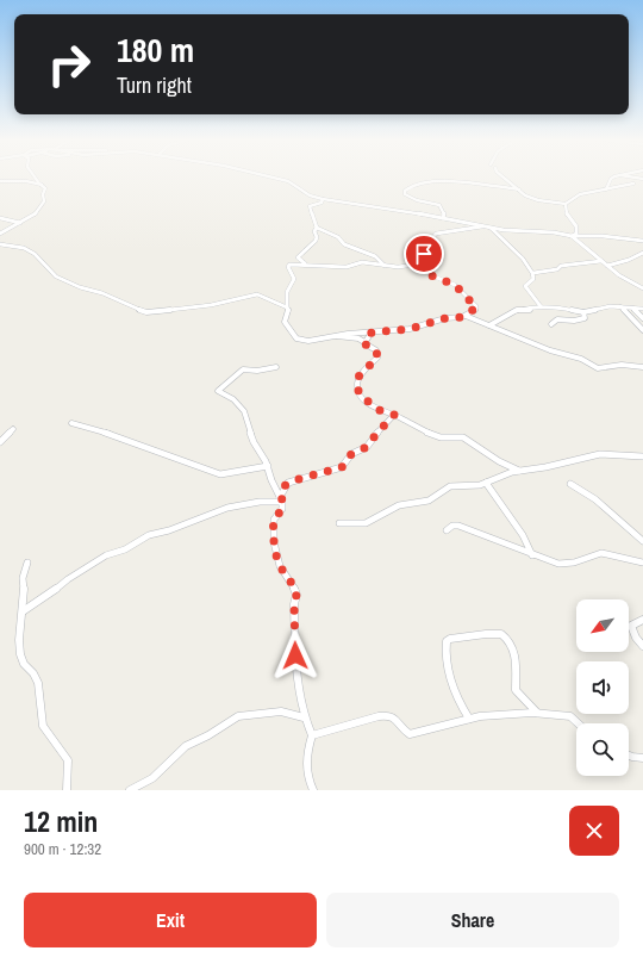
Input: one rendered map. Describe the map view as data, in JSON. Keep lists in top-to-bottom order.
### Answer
{
  "north": "bottom left",
  "page": {
    "turn": ["180 m", "Turn right"],
    "heading": ["12 min", "900 m · 12:32"],
    "buttons": ["Exit", "Share"]
  }
}
